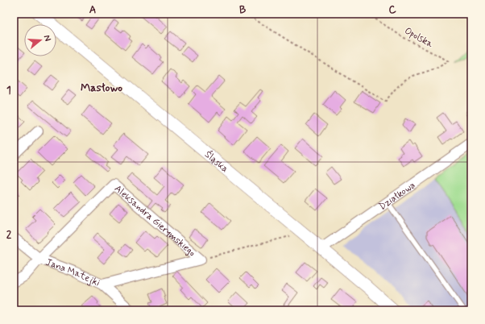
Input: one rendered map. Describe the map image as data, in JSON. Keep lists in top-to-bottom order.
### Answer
{
  "streets": {
    "street": [
      "Śląska",
      "Działkowa",
      "Aleksandra Gierymskiego",
      "Jana Matejki"
    ],
    "path": ["Opolska"]
  },
  "crossings": [
    ["Śląska", "Działkowa"],
    ["Aleksandra Gierymskiego", "Jana Matejki"]
  ],
  "districts": ["Masłowo"],
  "north": "right",
  "grid": {
    "columns": ["A", "B", "C"],
    "rows": ["1", "2"]
  }
}
